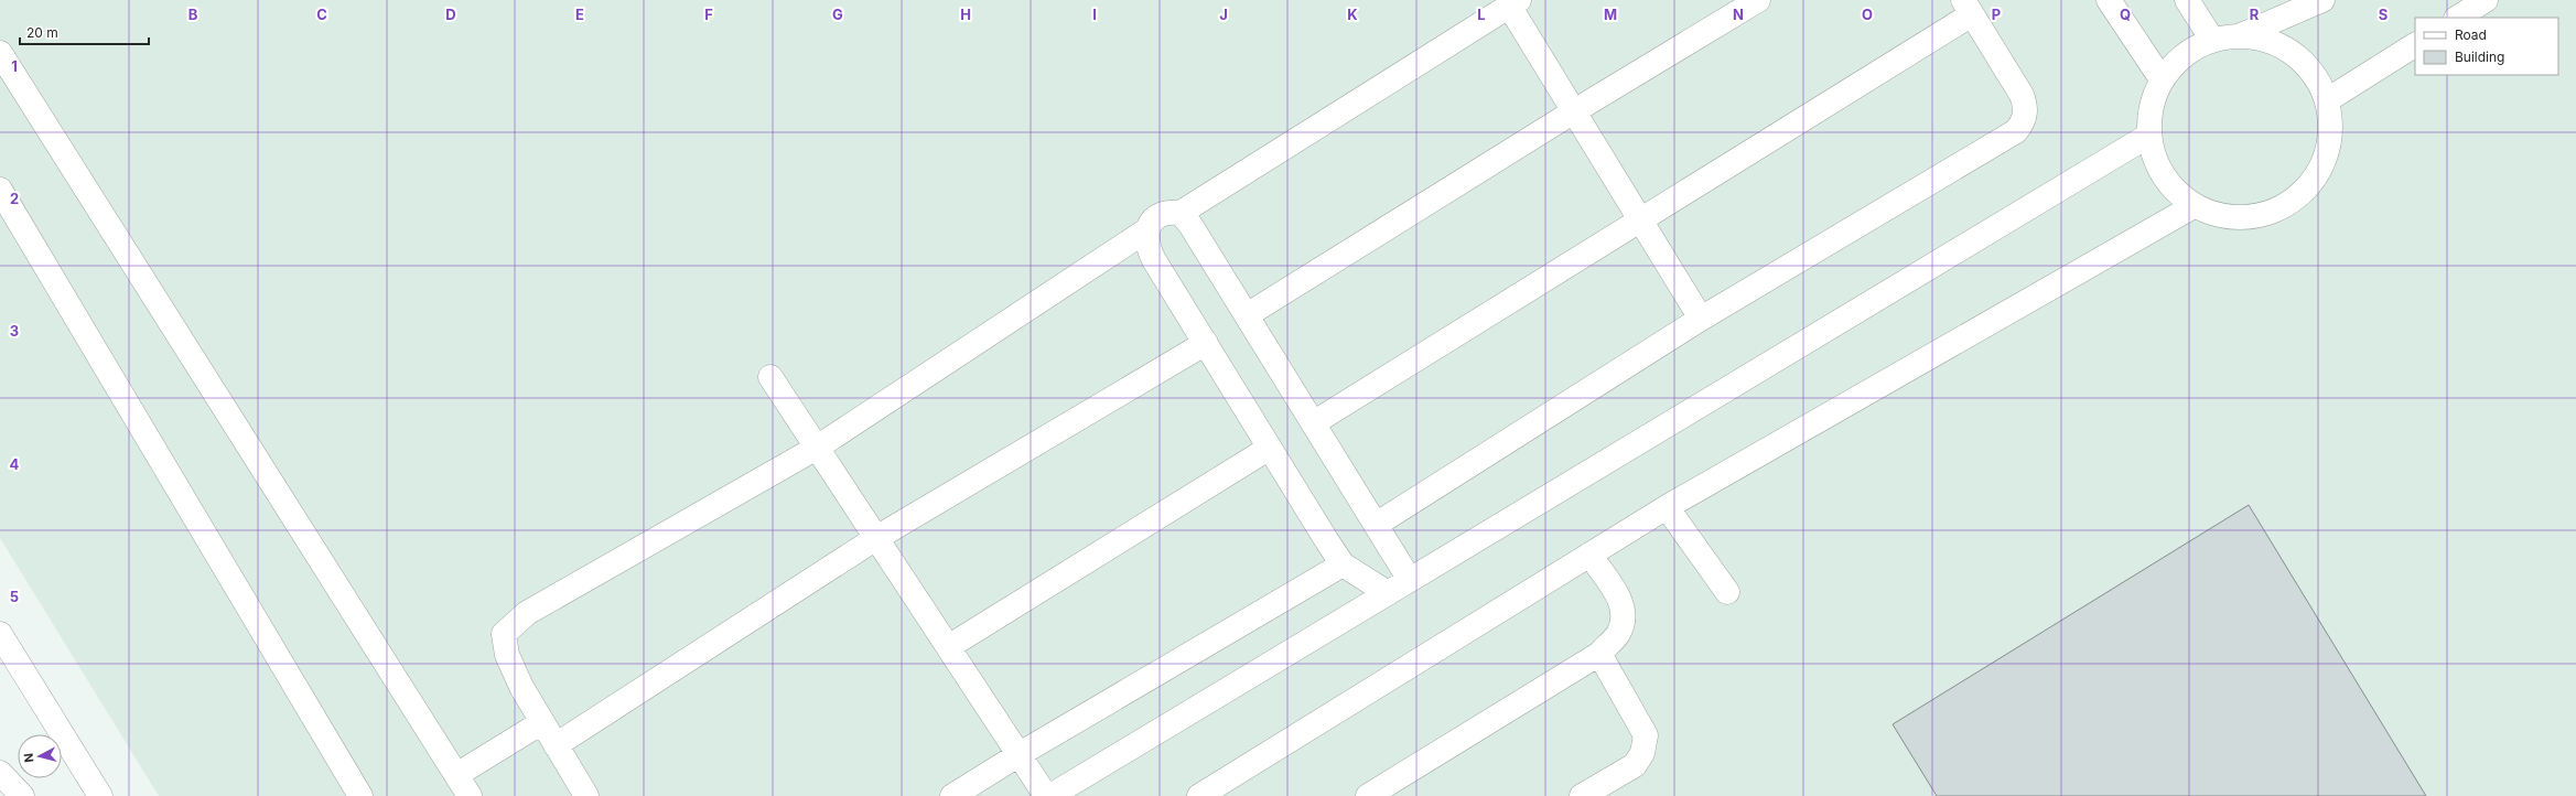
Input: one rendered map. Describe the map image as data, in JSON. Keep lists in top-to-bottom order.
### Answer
{
  "legend": ["Road", "Building"],
  "scale_bar": "20 m",
  "north": "left",
  "grid": {
    "columns": [
      "B",
      "C",
      "D",
      "E",
      "F",
      "G",
      "H",
      "I",
      "J",
      "K",
      "L",
      "M",
      "N",
      "O",
      "P",
      "Q",
      "R",
      "S"
    ],
    "rows": [
      "1",
      "2",
      "3",
      "4",
      "5"
    ]
  }
}
